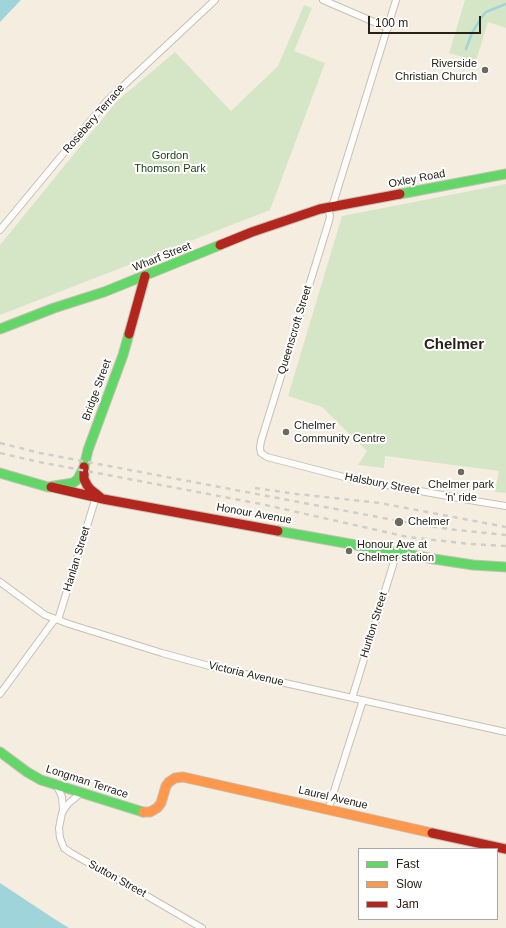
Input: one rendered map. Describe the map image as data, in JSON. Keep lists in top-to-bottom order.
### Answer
{
  "streets": {
    "main road": [
      "Oxley Road",
      "Wharf Street",
      "Bridge Street",
      "Honour Avenue",
      "Longman Terrace",
      "Laurel Avenue"
    ],
    "street": [
      "Rosebery Terrace",
      "Queenscroft Street",
      "Halsbury Street",
      "Hanlan Street",
      "Hurlton Street",
      "Victoria Avenue",
      "Sutton Street"
    ]
  },
  "crossings": [
    ["Oxley Road", "Wharf Street"],
    ["Oxley Road", "Queenscroft Street"],
    ["Wharf Street", "Queenscroft Street"],
    ["Wharf Street", "Bridge Street"],
    ["Queenscroft Street", "Halsbury Street"],
    ["Bridge Street", "Honour Avenue"],
    ["Honour Avenue", "Hanlan Street"],
    ["Honour Avenue", "Hurlton Street"],
    ["Hanlan Street", "Victoria Avenue"],
    ["Hurlton Street", "Victoria Avenue"],
    ["Longman Terrace", "Laurel Avenue"],
    ["Longman Terrace", "Sutton Street"]
  ],
  "districts": ["Chelmer"],
  "parks": ["Gordon Thomson Park"],
  "places": [
    "Riverside Christian Church",
    "Chelmer Community Centre",
    "Chelmer park 'n' ride",
    "Chelmer",
    "Honour Ave at Chelmer station"
  ],
  "legend": ["Fast", "Slow", "Jam"],
  "scale_bar": "100 m"
}
